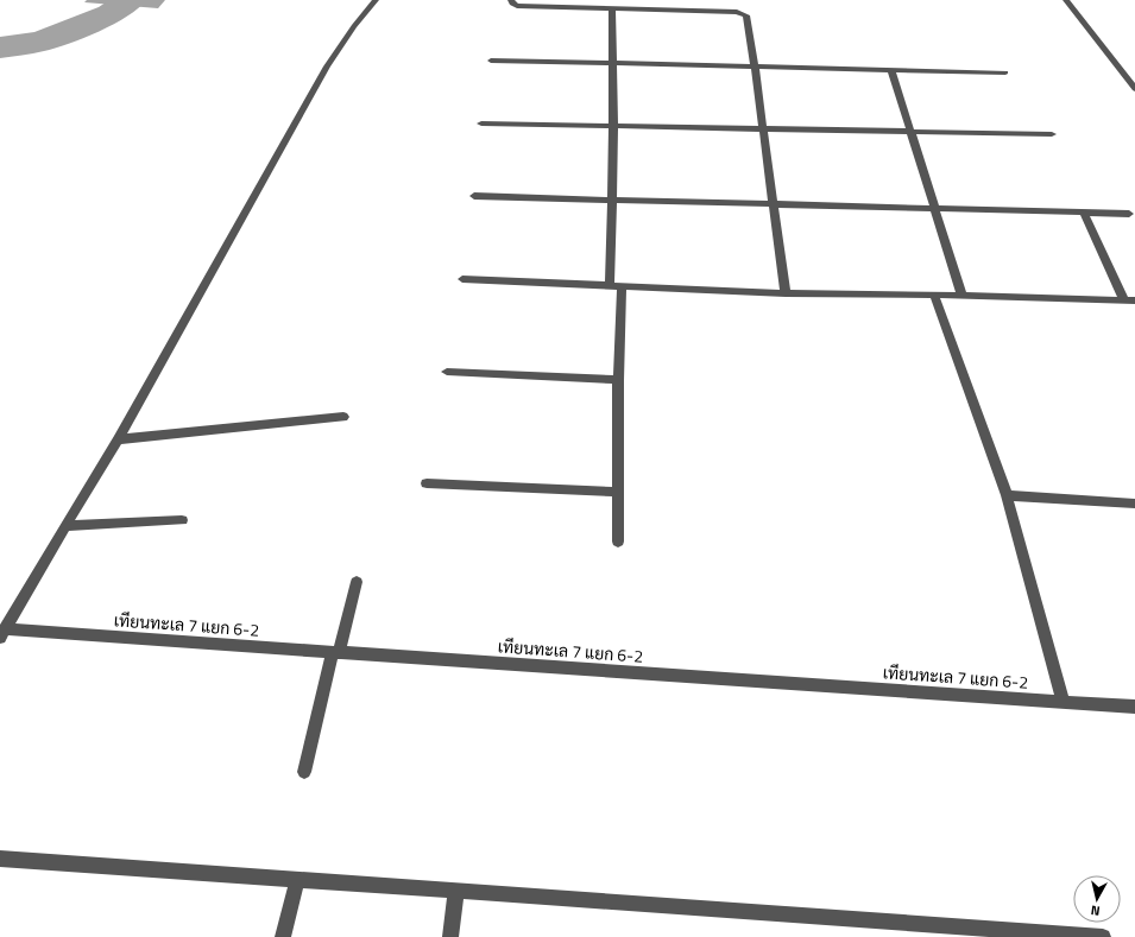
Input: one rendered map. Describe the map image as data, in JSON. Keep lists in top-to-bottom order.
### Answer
{
  "streets": {
    "street": ["เทียนทะเล 7 แยก 6-2"]
  },
  "north": "bottom"
}
